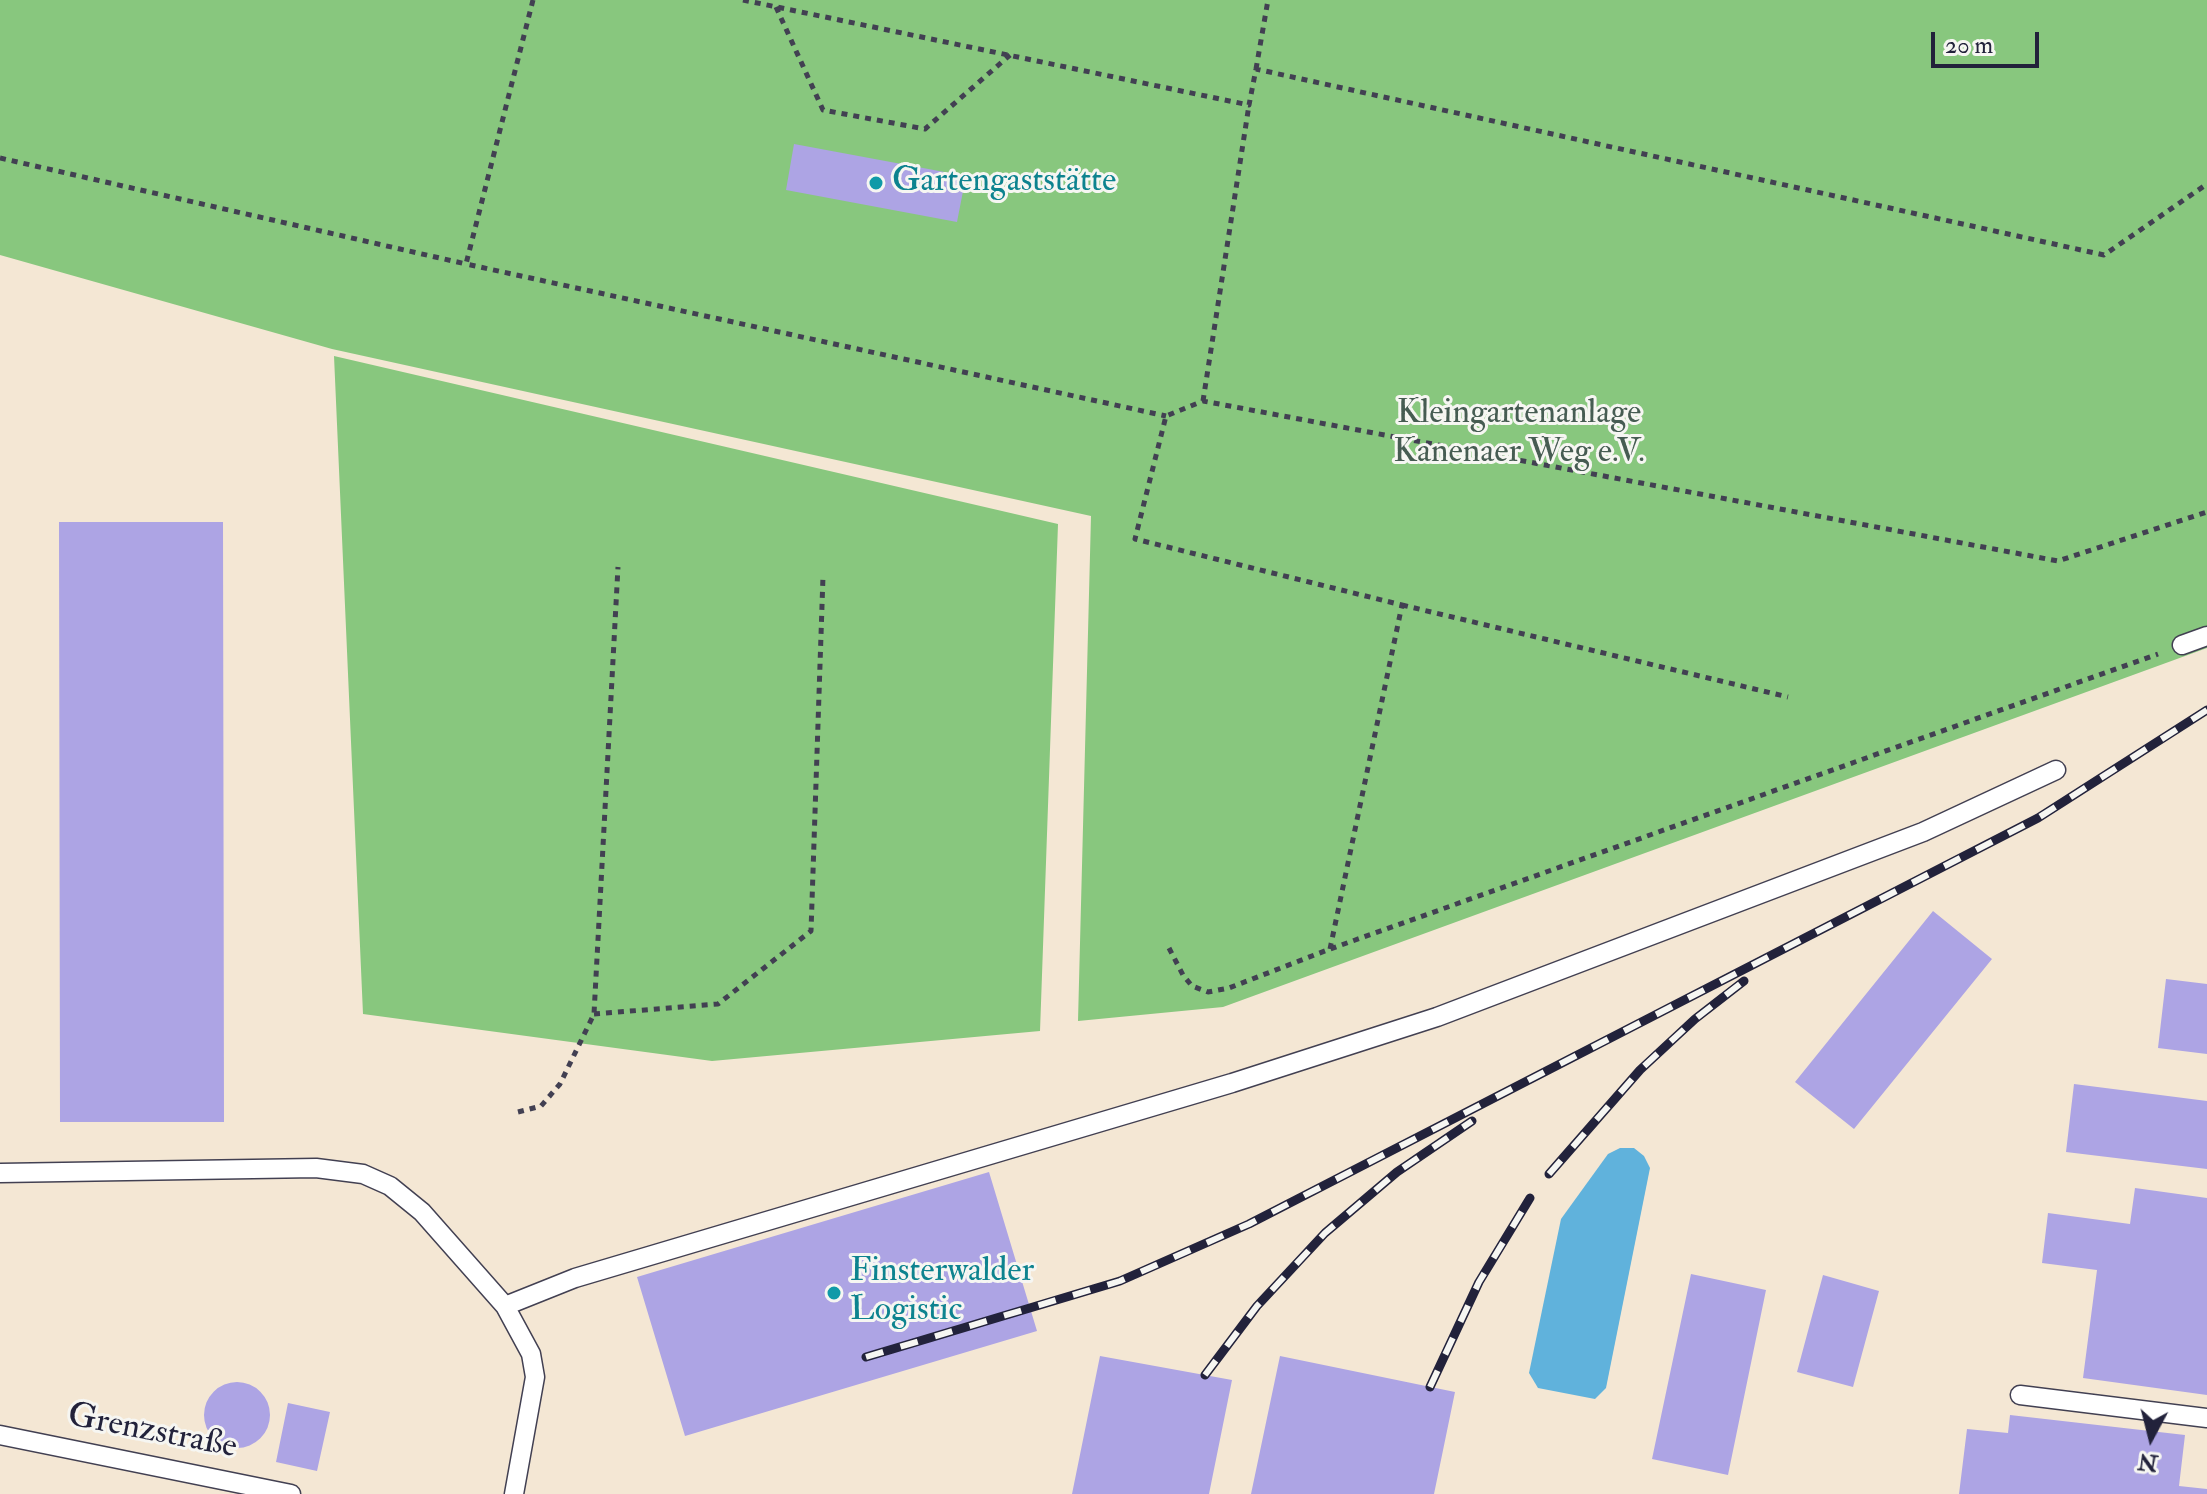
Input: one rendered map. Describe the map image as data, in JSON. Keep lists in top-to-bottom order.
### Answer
{
  "streets": {
    "lane": ["Grenzstraße"]
  },
  "parks": ["Kleingartenanlage Kanenaer Weg e.V."],
  "places": ["Gartengaststätte", "Finsterwalder Logistic"],
  "scale_bar": "20 m",
  "north": "bottom"
}
